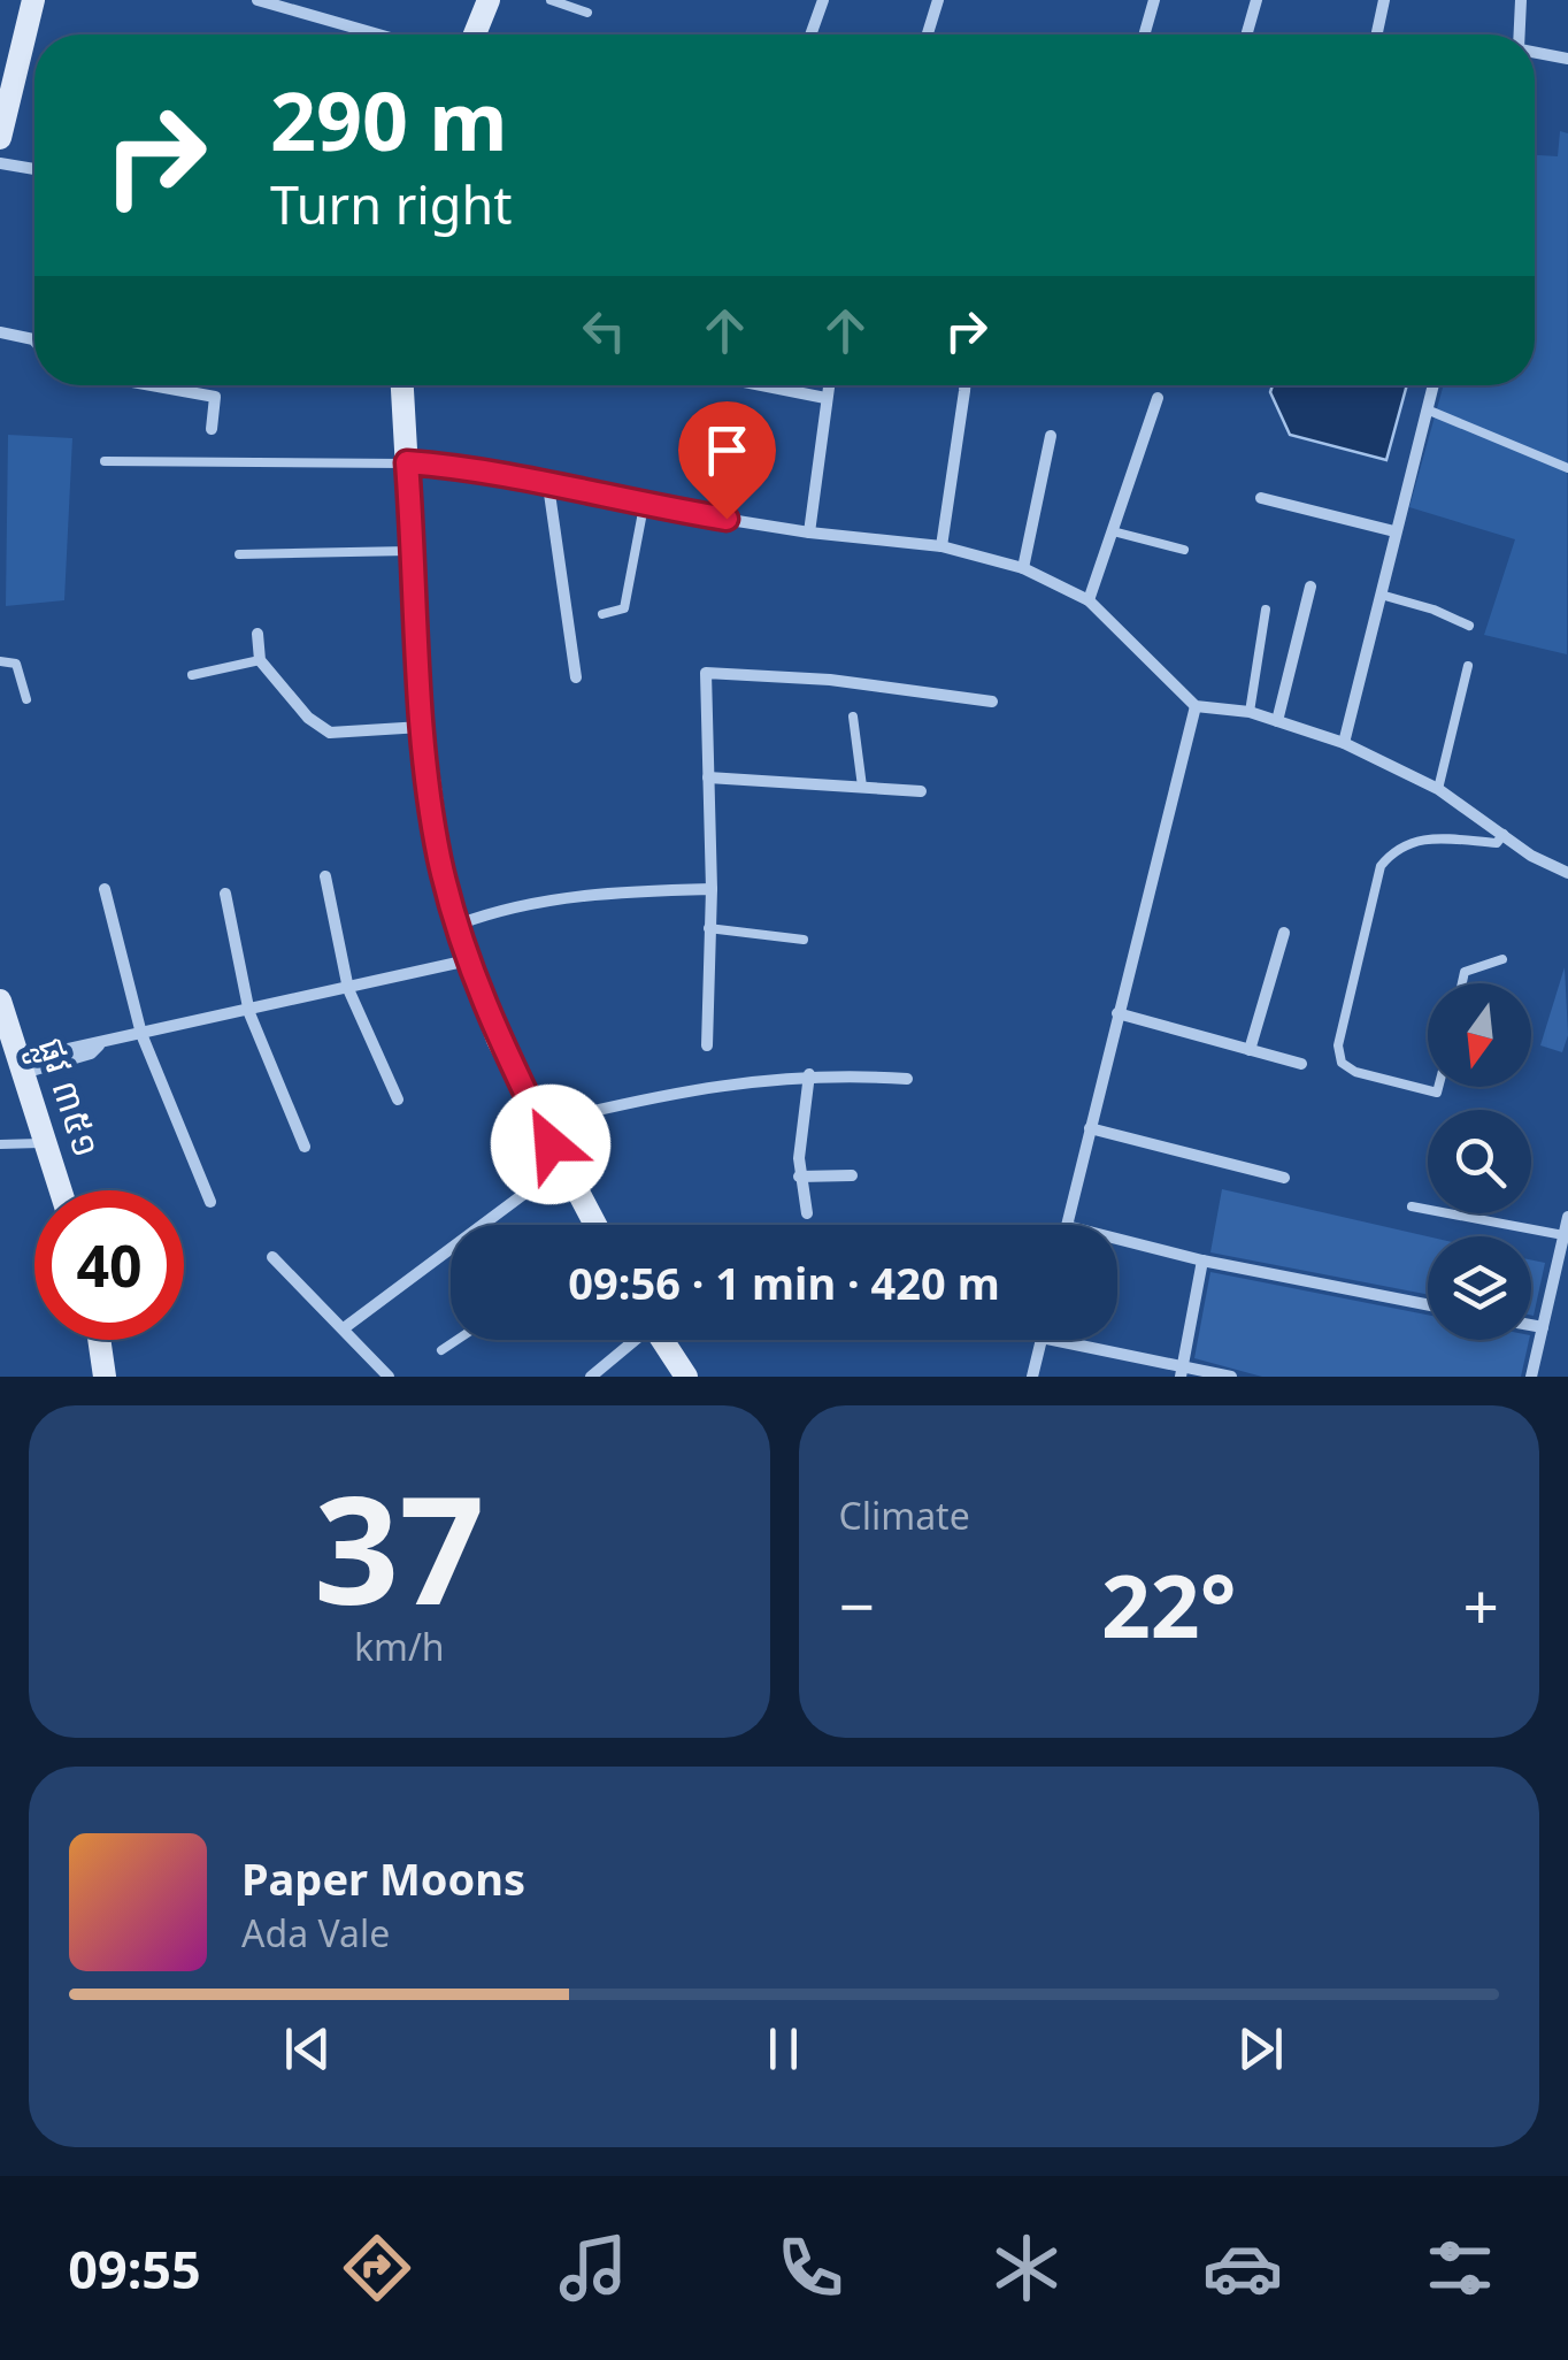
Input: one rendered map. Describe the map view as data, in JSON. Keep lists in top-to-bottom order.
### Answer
{
  "streets": {
    "street": ["ផ្លូវ ៣៥១"]
  },
  "north": "bottom",
  "page": {
    "turn": ["290 m", "Turn right"],
    "limit": "40",
    "trip": "09:56 · 1 min · 420 m",
    "tile": [
      ["37", "km/h"],
      "Climate"
    ],
    "heat": ["−", "22°", "+"],
    "song": ["Paper Moons", "Ada Vale"],
    "tabs": "09:55"
  }
}
